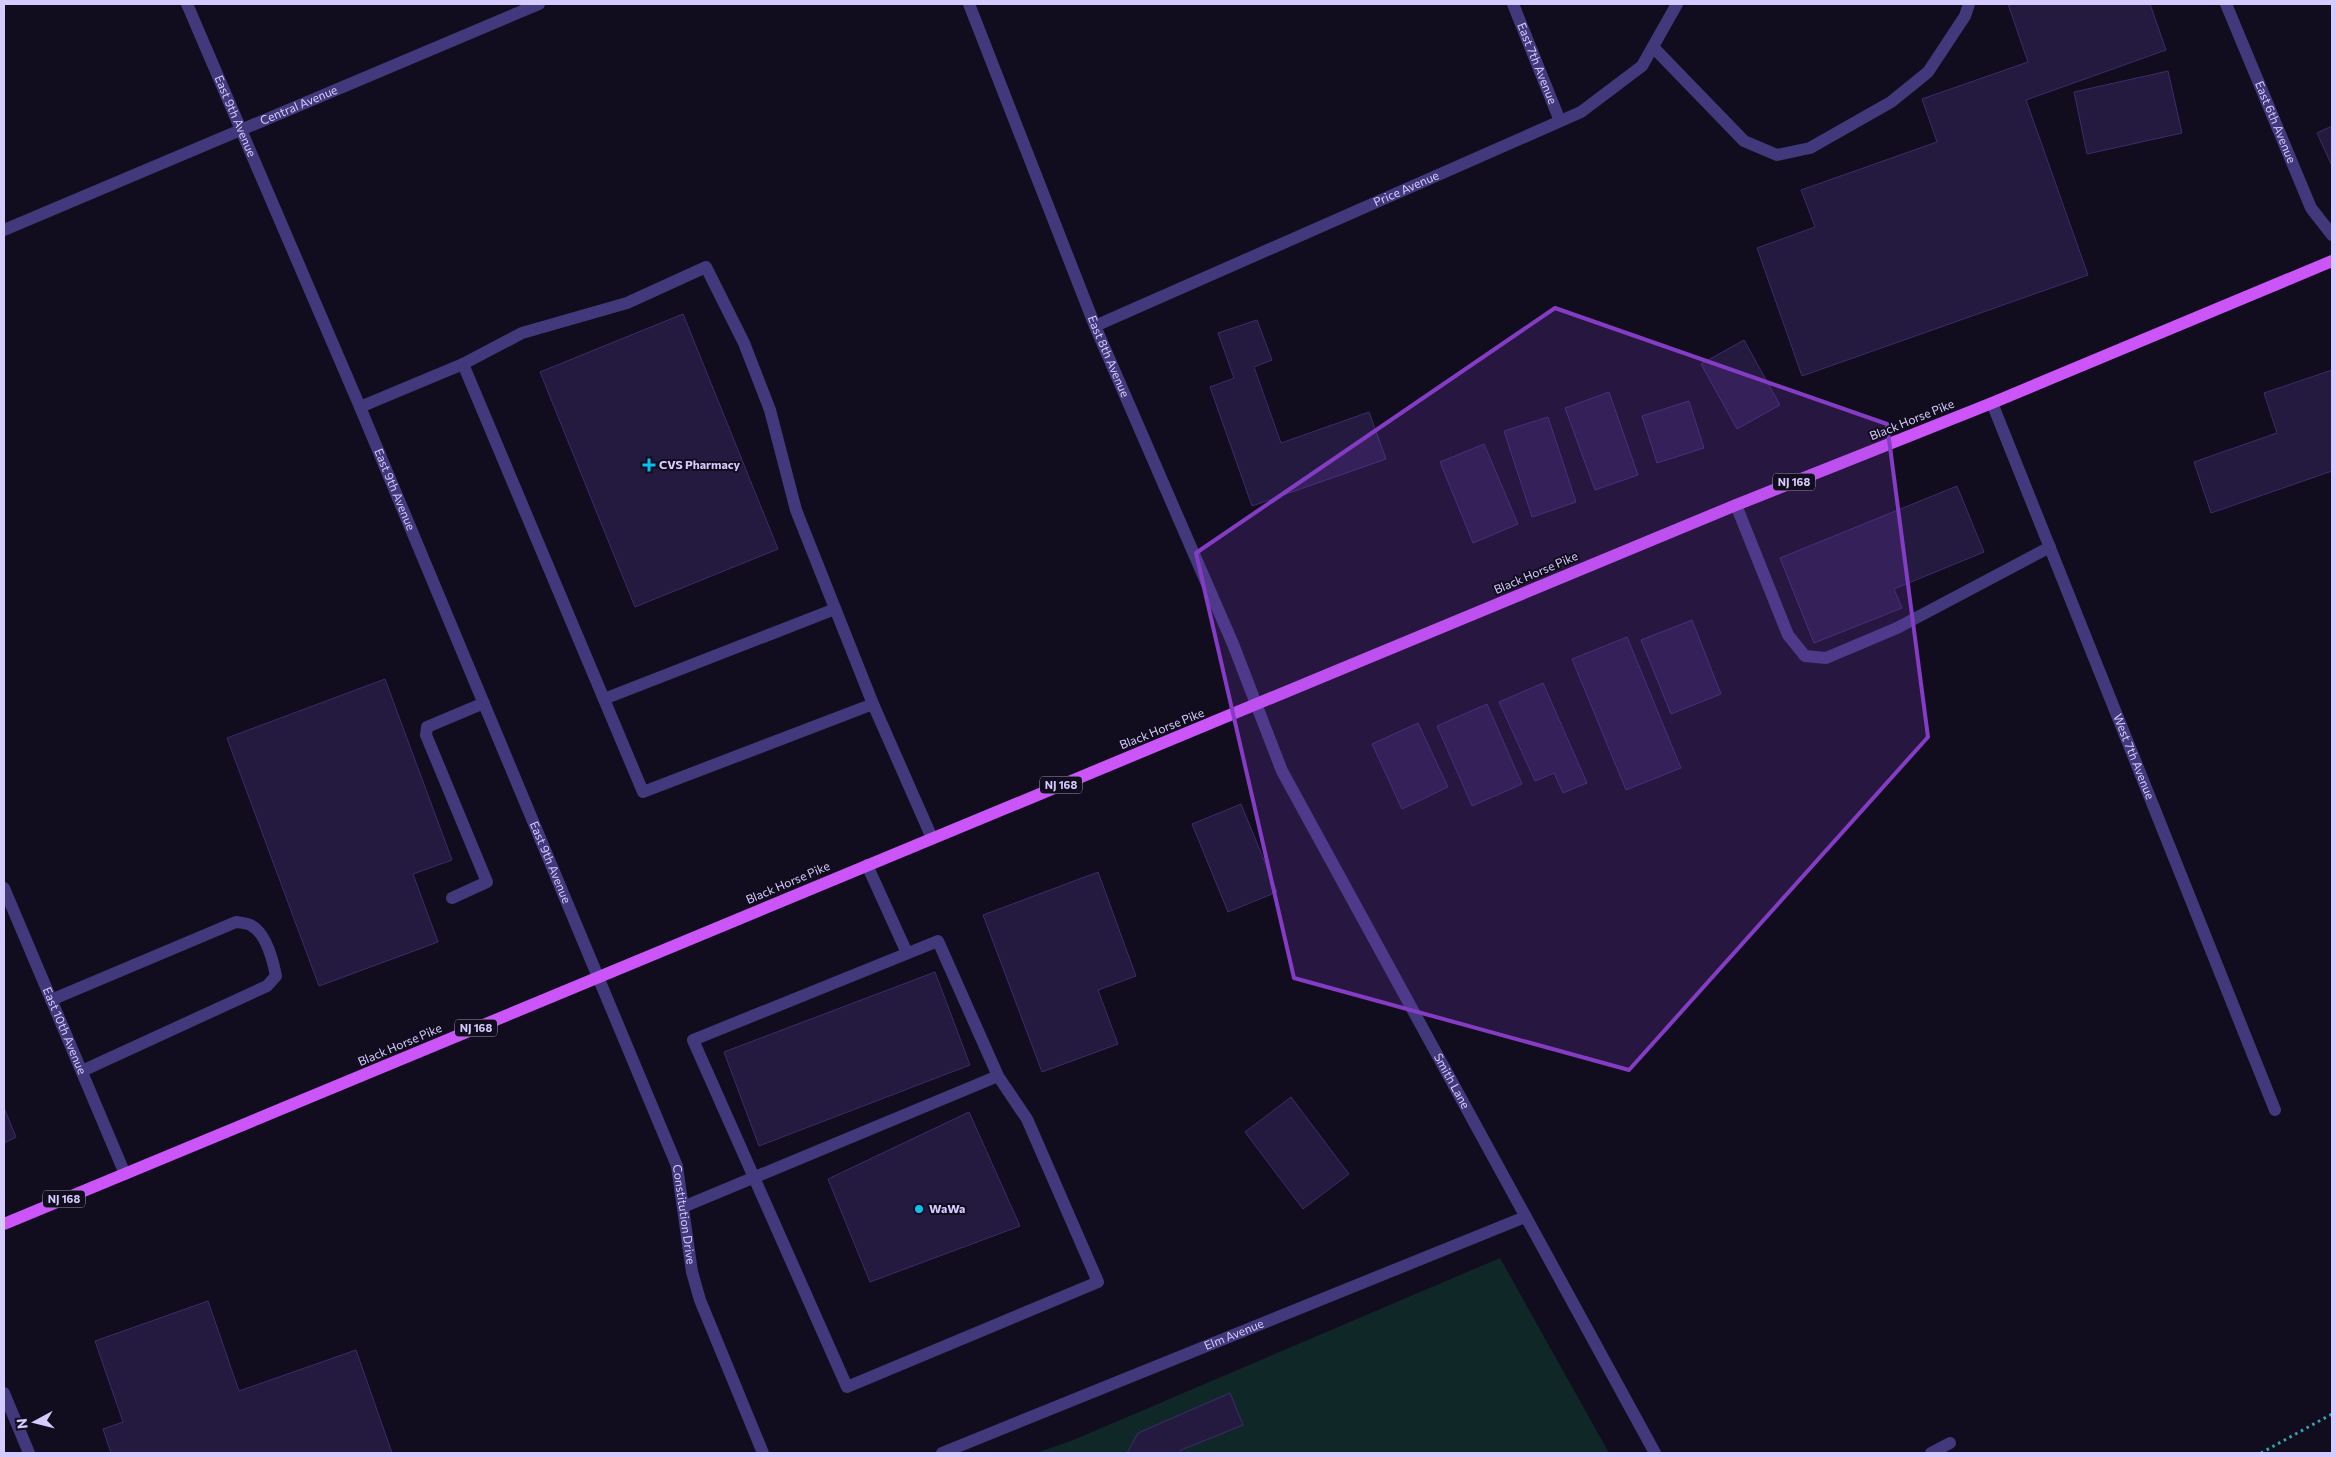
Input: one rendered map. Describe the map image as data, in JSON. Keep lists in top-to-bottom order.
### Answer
{
  "streets": {
    "main road": ["Black Horse Pike", "NJ 168"],
    "street": [
      "East 7th Avenue",
      "Central Avenue",
      "East 9th Avenue",
      "East 6th Avenue",
      "Price Avenue",
      "East 8th Avenue",
      "West 7th Avenue",
      "East 10th Avenue",
      "Smith Lane",
      "Constitution Drive",
      "Elm Avenue"
    ]
  },
  "crossings": [
    ["East 7th Avenue", "Price Avenue"],
    ["Central Avenue", "East 9th Avenue"],
    ["East 9th Avenue", "Black Horse Pike"],
    ["East 9th Avenue", "Constitution Drive"],
    ["Price Avenue", "East 8th Avenue"],
    ["East 8th Avenue", "Black Horse Pike"],
    ["East 8th Avenue", "Smith Lane"],
    ["Black Horse Pike", "West 7th Avenue"],
    ["Black Horse Pike", "East 10th Avenue"],
    ["Black Horse Pike", "Smith Lane"],
    ["Black Horse Pike", "Constitution Drive"],
    ["Smith Lane", "Elm Avenue"]
  ],
  "places": {
    "health": ["CVS Pharmacy"],
    "other": ["WaWa"]
  },
  "north": "left"
}
